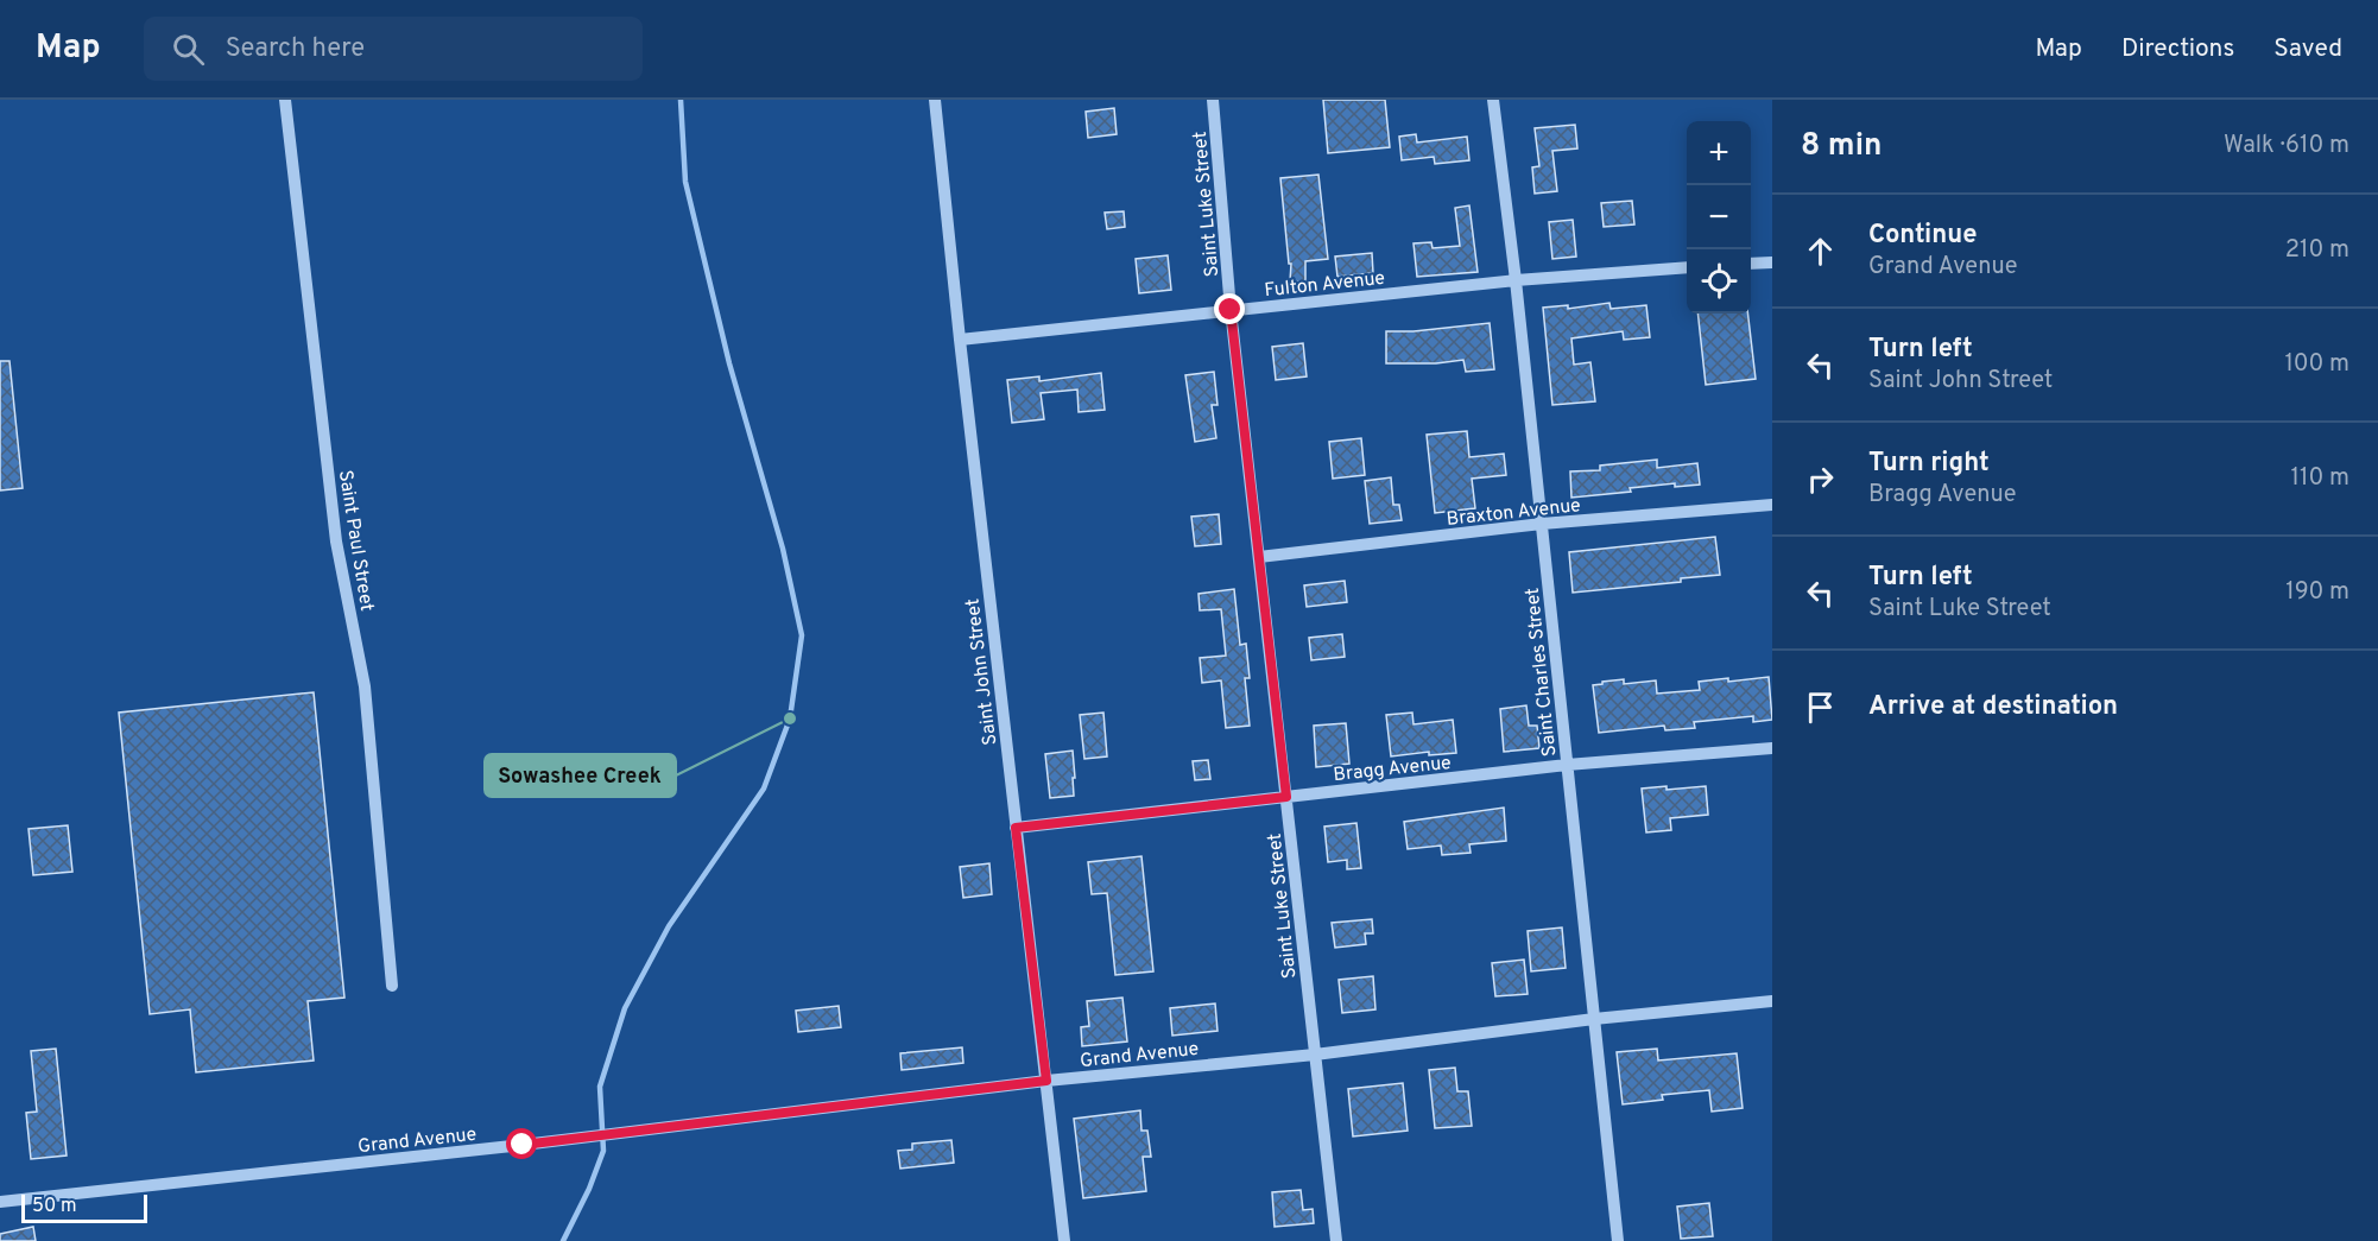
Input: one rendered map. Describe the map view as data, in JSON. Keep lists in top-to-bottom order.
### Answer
{
  "streets": {
    "street": [
      "Saint Luke Street",
      "Fulton Avenue",
      "Braxton Avenue",
      "Saint Paul Street",
      "Saint John Street",
      "Saint Charles Street",
      "Bragg Avenue",
      "Grand Avenue"
    ]
  },
  "crossings": [
    ["Saint Luke Street", "Fulton Avenue"],
    ["Saint Luke Street", "Braxton Avenue"],
    ["Saint Luke Street", "Bragg Avenue"],
    ["Saint Luke Street", "Grand Avenue"],
    ["Fulton Avenue", "Saint John Street"],
    ["Fulton Avenue", "Saint Charles Street"],
    ["Braxton Avenue", "Saint Charles Street"],
    ["Saint John Street", "Bragg Avenue"],
    ["Saint John Street", "Grand Avenue"],
    ["Saint Charles Street", "Bragg Avenue"],
    ["Saint Charles Street", "Grand Avenue"]
  ],
  "places": ["Sowashee Creek"],
  "scale_bar": "50 m",
  "page": {
    "header": "Map",
    "search": "Search here",
    "nav": ["Map", "Directions", "Saved"],
    "heading": ["8 min", "Walk · 610 m"],
    "map_buttons": ["+", "−"],
    "list": [
      ["Continue", "Grand Avenue", "210 m"],
      ["Turn left", "Saint John Street", "100 m"],
      ["Turn right", "Bragg Avenue", "110 m"],
      ["Turn left", "Saint Luke Street", "190 m"],
      "Arrive at destination"
    ],
    "scale": "50 m"
  }
}
